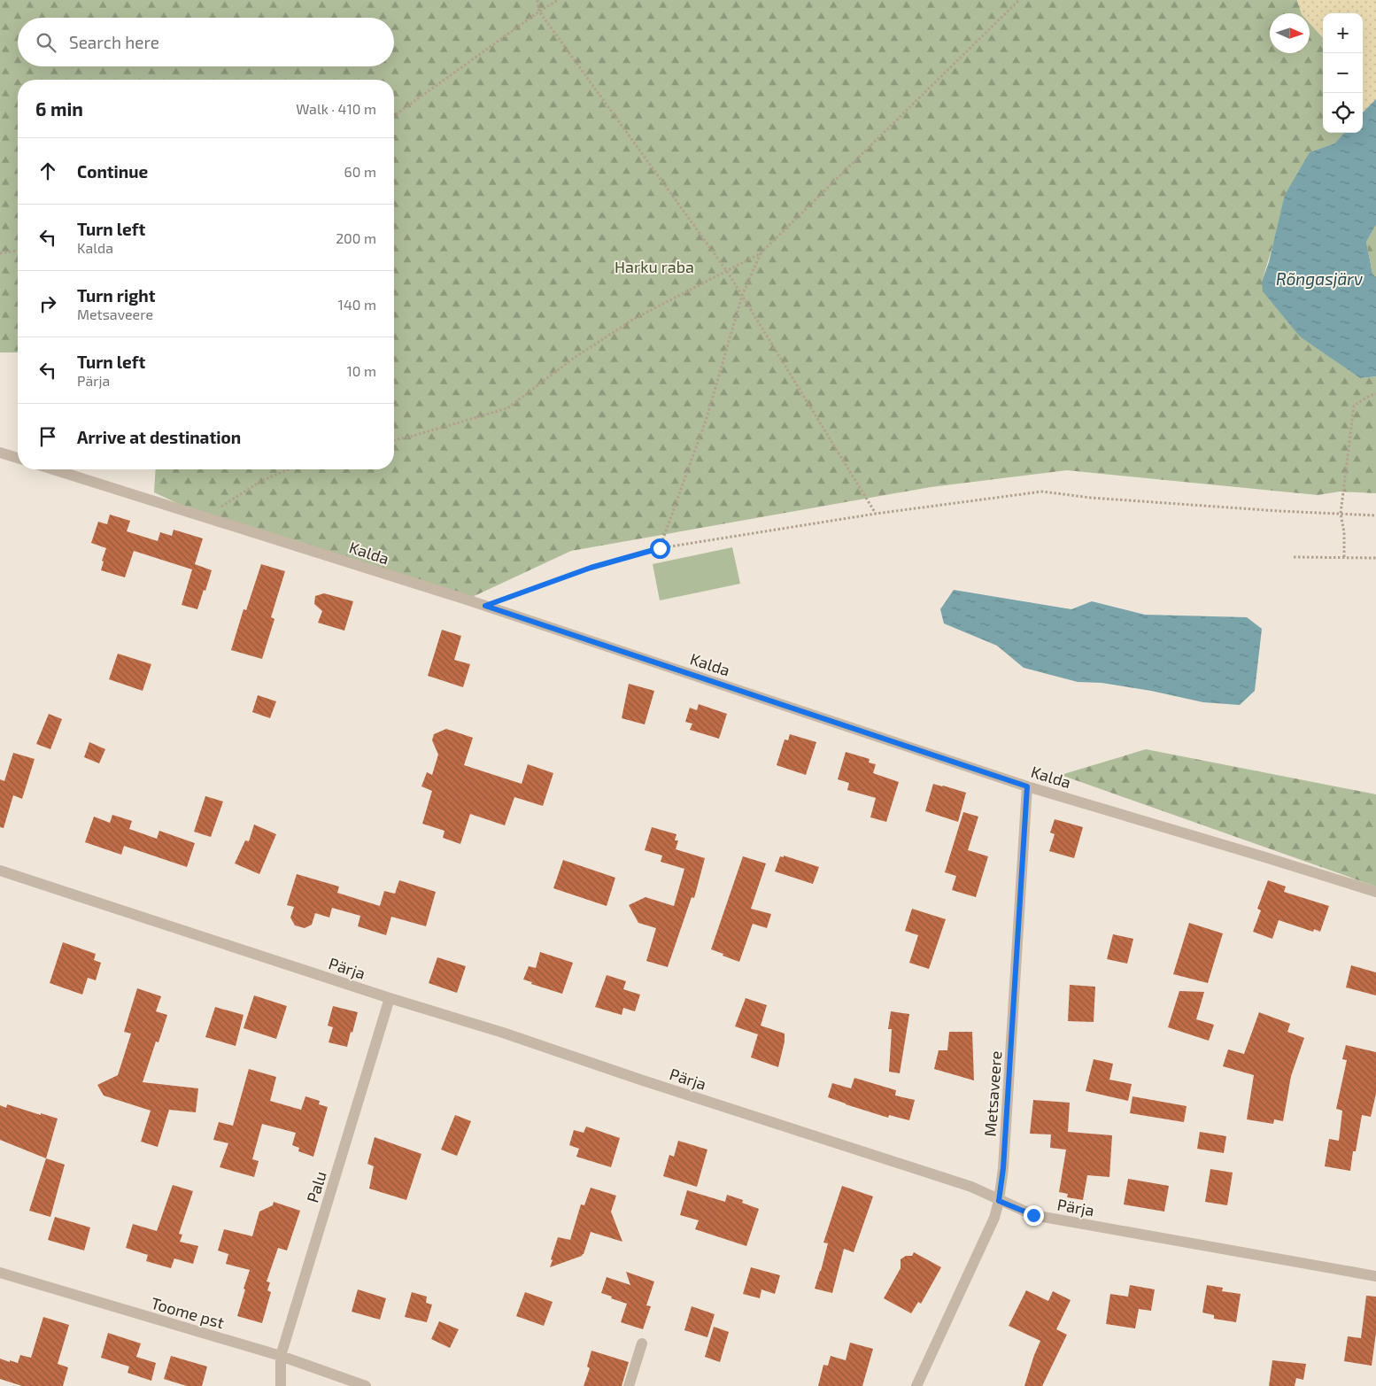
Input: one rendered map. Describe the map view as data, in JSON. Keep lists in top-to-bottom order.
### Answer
{
  "streets": {
    "street": [
      "Kalda",
      "Pärja",
      "Metsaveere",
      "Palu",
      "Toome pst"
    ]
  },
  "crossings": [
    ["Kalda", "Metsaveere"],
    ["Pärja", "Metsaveere"],
    ["Pärja", "Palu"],
    ["Palu", "Toome pst"]
  ],
  "water": ["Rõngasjärv"],
  "parks": ["Harku raba"],
  "north": "right",
  "page": {
    "map_buttons": ["+", "−"],
    "search": "Search here",
    "heading": ["6 min", "Walk · 410 m"],
    "list": [
      ["Continue", "60 m"],
      ["Turn left", "Kalda", "200 m"],
      ["Turn right", "Metsaveere", "140 m"],
      ["Turn left", "Pärja", "10 m"],
      "Arrive at destination"
    ]
  }
}
